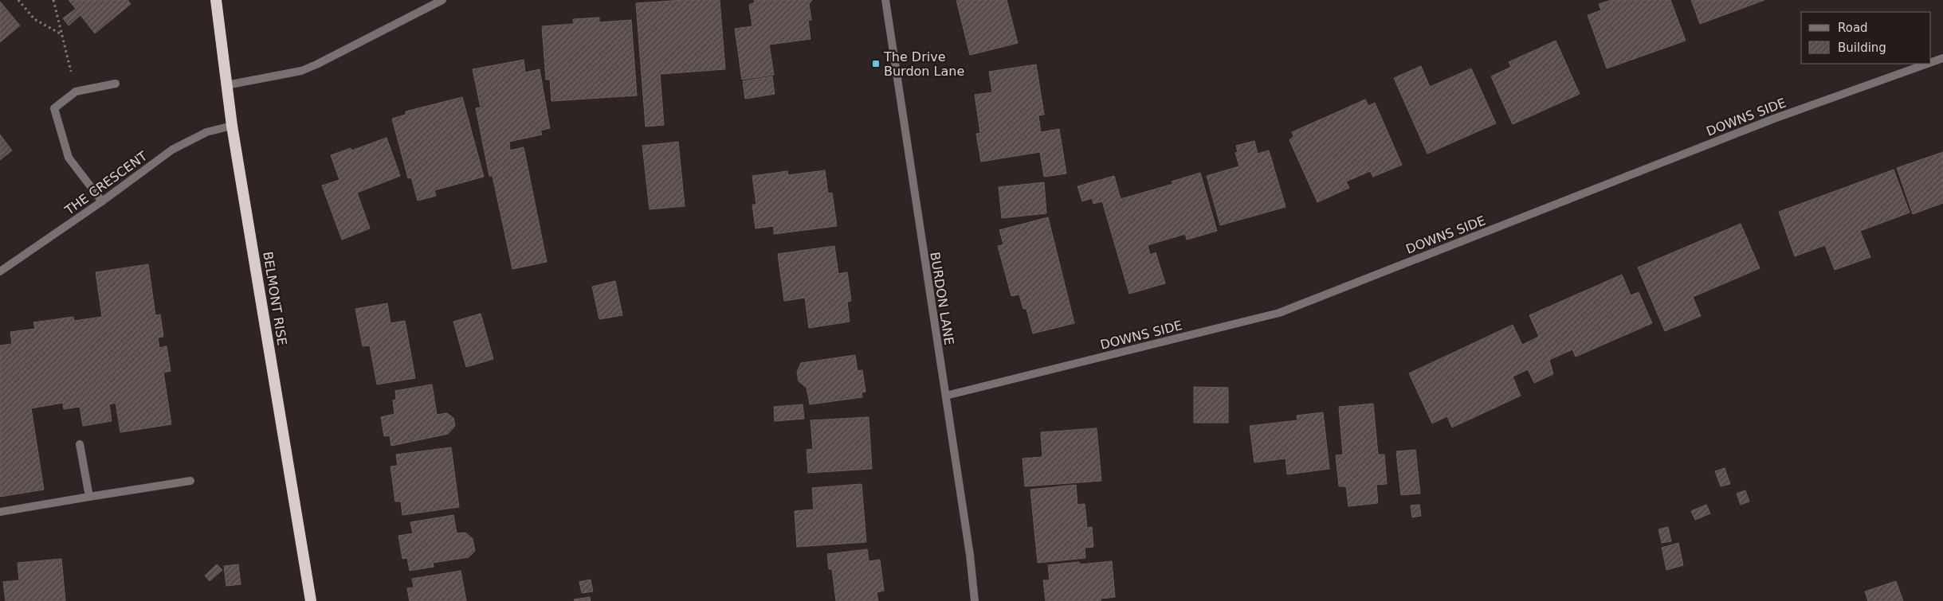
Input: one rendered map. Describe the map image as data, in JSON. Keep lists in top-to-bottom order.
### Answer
{
  "streets": {
    "highway": ["BELMONT RISE"],
    "street": ["DOWNS SIDE", "THE CRESCENT", "BURDON LANE"]
  },
  "crossings": [
    ["DOWNS SIDE", "BURDON LANE"],
    ["THE CRESCENT", "BELMONT RISE"]
  ],
  "places": {
    "transit": ["The Drive Burdon Lane"]
  },
  "legend": ["Road", "Building"]
}
